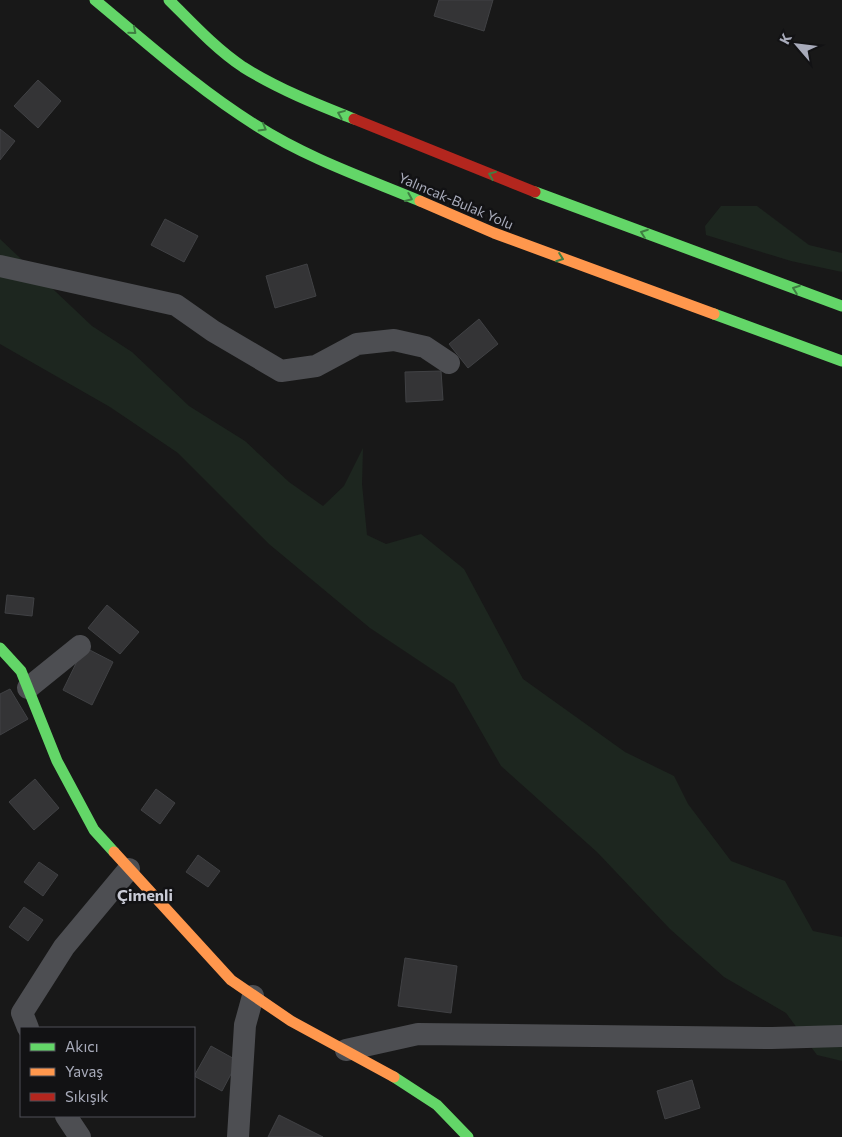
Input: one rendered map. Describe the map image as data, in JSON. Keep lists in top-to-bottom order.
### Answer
{
  "streets": {
    "main road": ["Yalıncak-Bulak Yolu"]
  },
  "districts": ["Çimenli"],
  "legend": ["Akıcı", "Yavaş", "Sıkışık"],
  "north": "top left"
}
